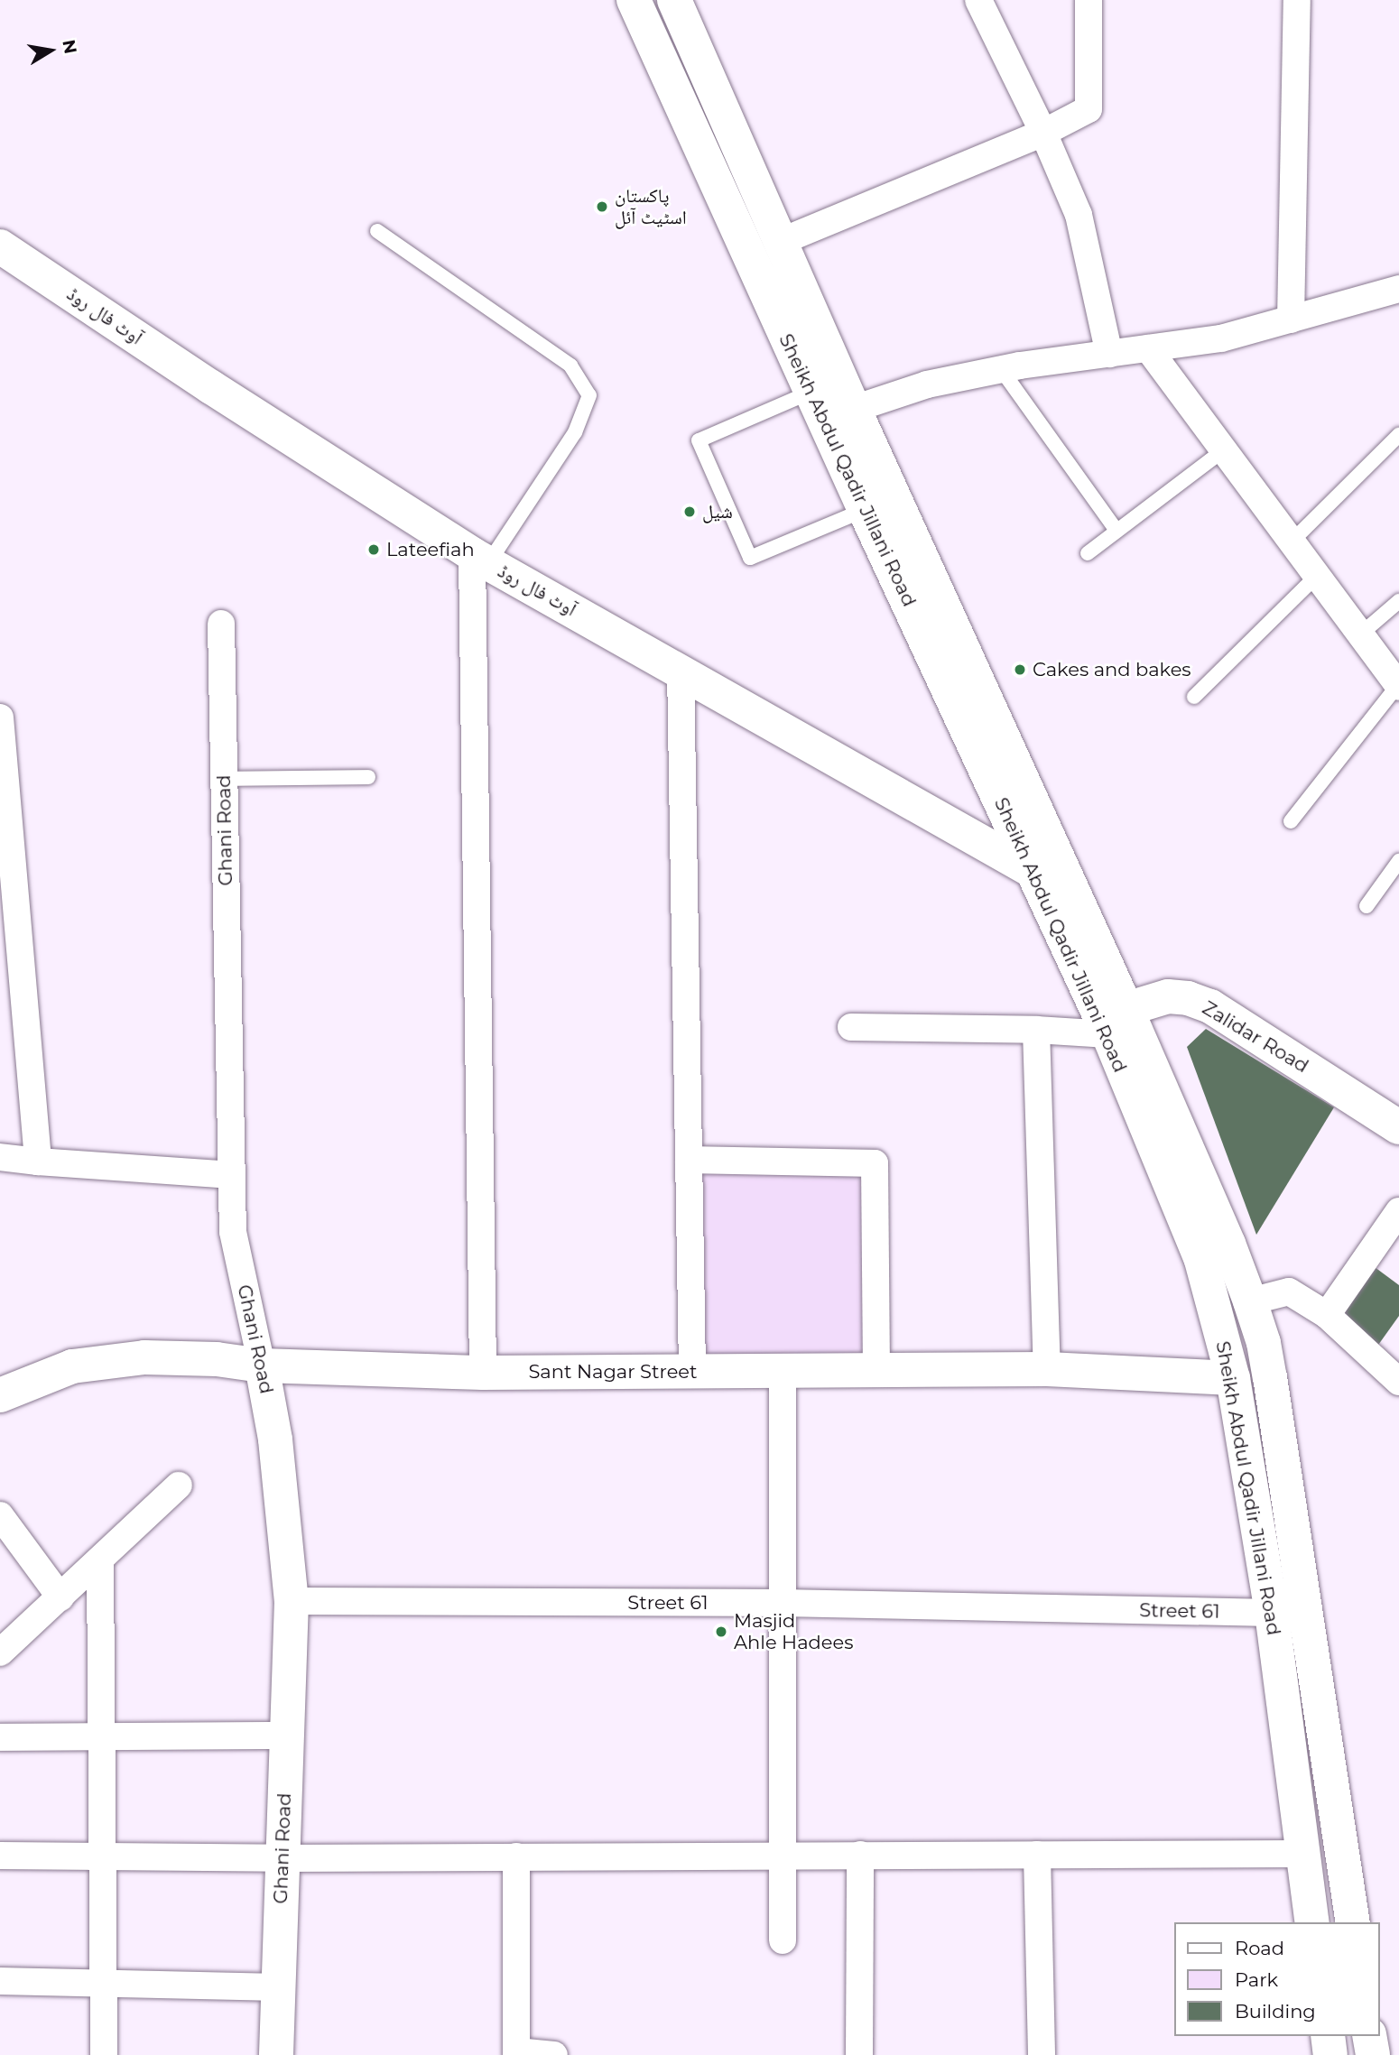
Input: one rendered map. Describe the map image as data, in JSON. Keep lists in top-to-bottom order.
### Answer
{
  "streets": {
    "main road": [
      "آوٹ فال روڈ",
      "Sheikh Abdul Qadir Jillani Road",
      "Ghani Road",
      "Zalidar Road",
      "Sant Nagar Street"
    ],
    "street": ["Street 61"]
  },
  "crossings": [
    ["آوٹ فال روڈ", "Sheikh Abdul Qadir Jillani Road"],
    ["Sheikh Abdul Qadir Jillani Road", "Zalidar Road"],
    ["Sheikh Abdul Qadir Jillani Road", "Sant Nagar Street"],
    ["Sheikh Abdul Qadir Jillani Road", "Street 61"],
    ["Ghani Road", "Sant Nagar Street"],
    ["Ghani Road", "Street 61"]
  ],
  "places": [
    "پاکستان اسٹیٹ آئل",
    "شیل",
    "Lateefiah",
    "Cakes and bakes",
    "Masjid Ahle Hadees"
  ],
  "legend": ["Road", "Park", "Building"],
  "north": "right"
}
